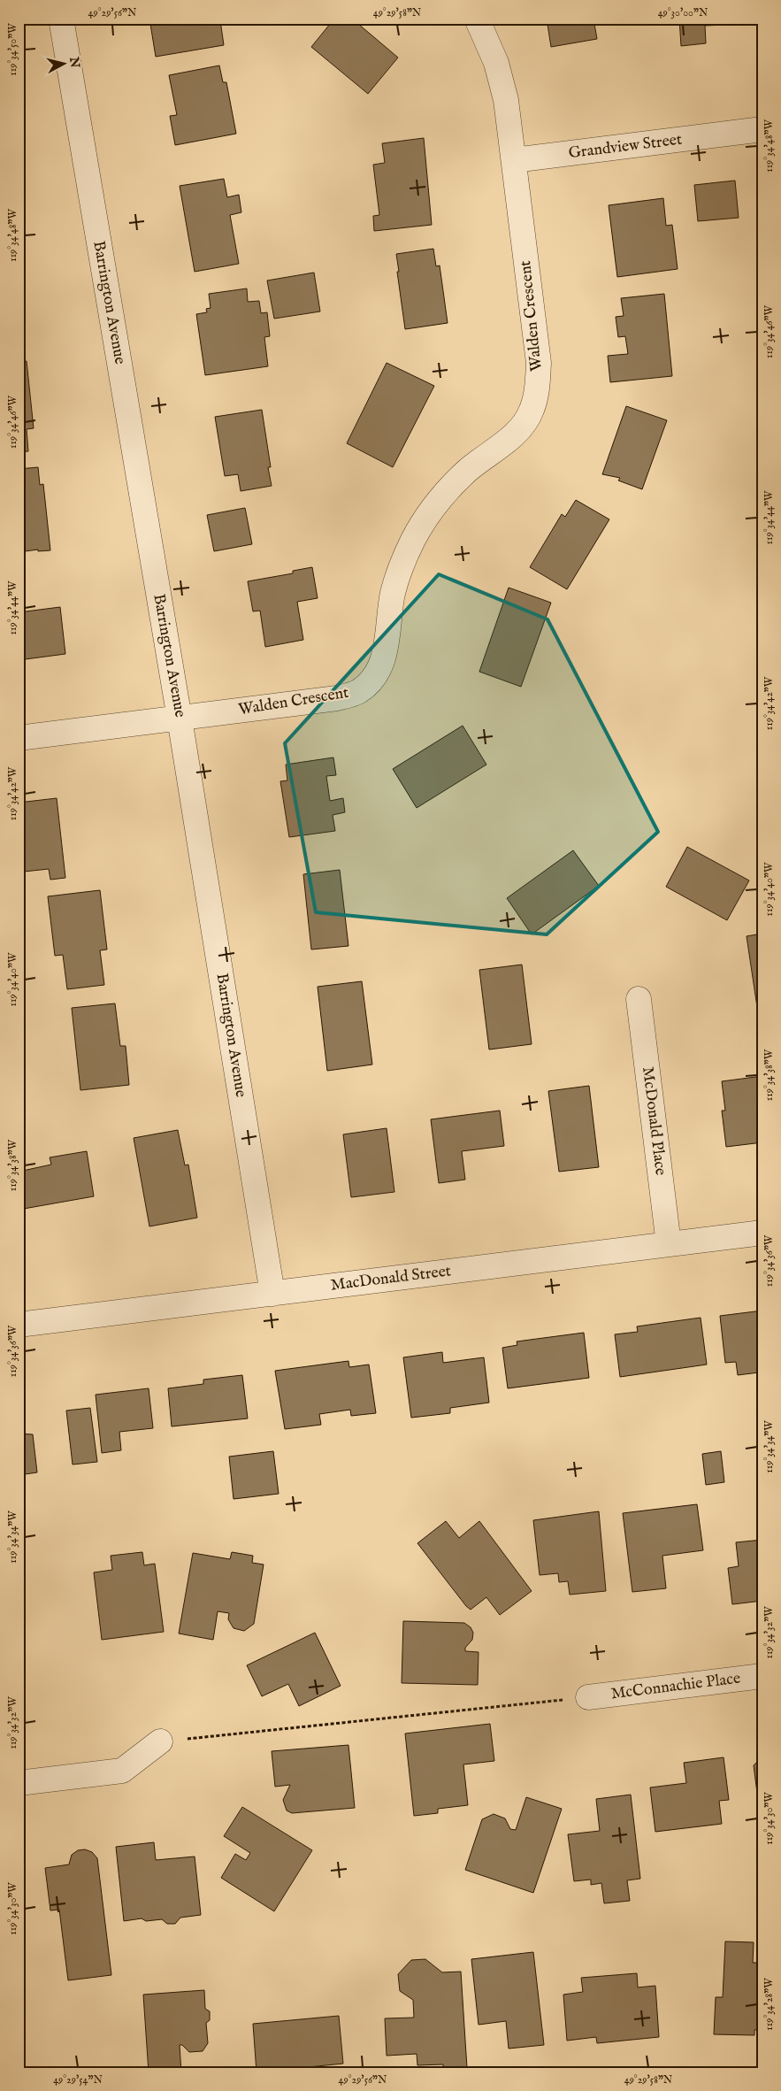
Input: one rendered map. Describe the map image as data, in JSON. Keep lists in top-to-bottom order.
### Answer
{
  "streets": {
    "street": [
      "Grandview Street",
      "Barrington Avenue",
      "Walden Crescent",
      "McDonald Place",
      "MacDonald Street",
      "McConnachie Place"
    ]
  },
  "crossings": [
    ["Grandview Street", "Walden Crescent"],
    ["Barrington Avenue", "Walden Crescent"],
    ["Barrington Avenue", "MacDonald Street"],
    ["McDonald Place", "MacDonald Street"]
  ],
  "north": "right",
  "coordinates": [
    "49°29'56\"N",
    "49°29'58\"N",
    "49°30'00\"N",
    "119°34'50\"W",
    "119°34'48\"W",
    "119°34'46\"W",
    "119°34'44\"W",
    "119°34'42\"W",
    "119°34'40\"W",
    "119°34'38\"W",
    "119°34'36\"W",
    "119°34'34\"W",
    "119°34'32\"W",
    "119°34'30\"W",
    "119°34'28\"W",
    "49°29'54\"N"
  ]
}
